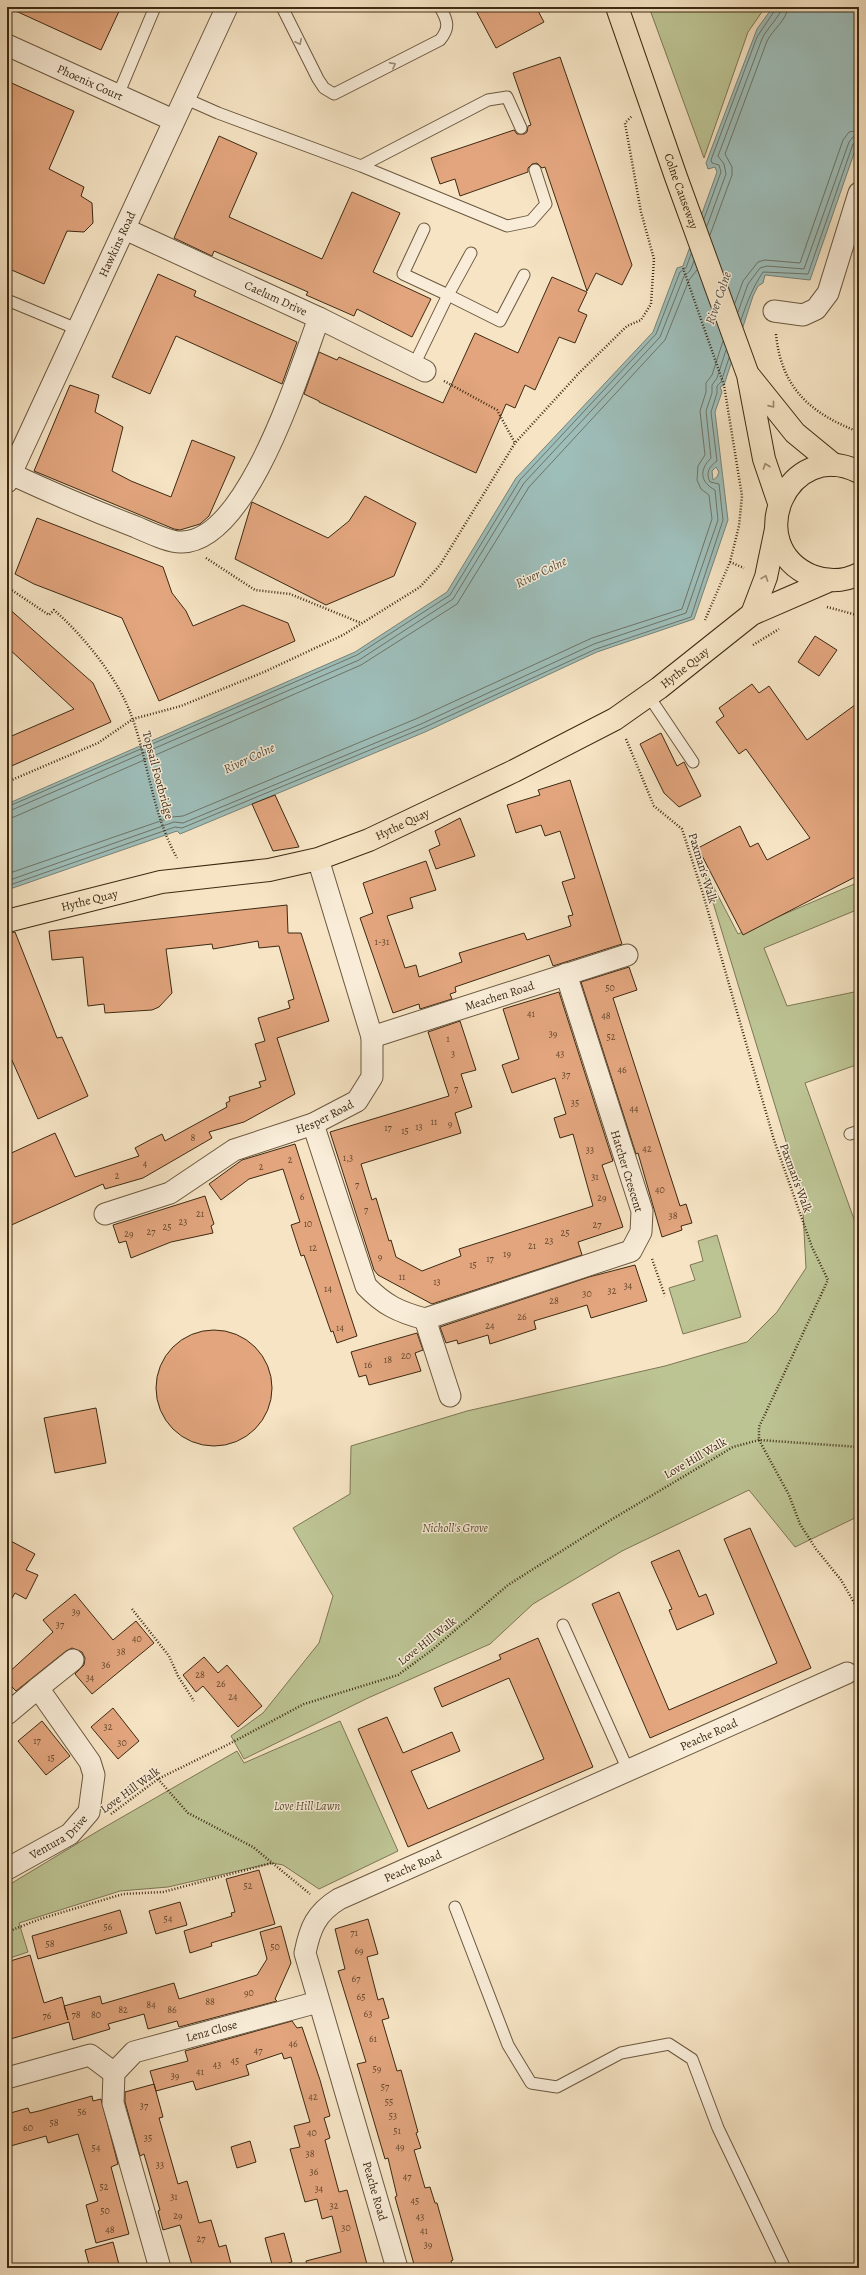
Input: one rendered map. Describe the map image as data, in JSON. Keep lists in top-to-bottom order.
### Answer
{
  "streets": {
    "main road": ["Colne Causeway", "Hythe Quay"],
    "street": [
      "Phoenix Court",
      "Hawkins Road",
      "Caelum Drive",
      "Meachen Road",
      "Hesper Road",
      "Hatcher Crescent",
      "Peache Road",
      "Ventura Drive",
      "Lenz Close"
    ],
    "path": ["Topsail Footbridge", "Paxman's Walk", "Love Hill Walk"]
  },
  "crossings": [
    ["Phoenix Court", "Hawkins Road"],
    ["Hawkins Road", "Caelum Drive"],
    ["Hythe Quay", "Hesper Road"],
    ["Paxman's Walk", "Love Hill Walk"],
    ["Meachen Road", "Hesper Road"],
    ["Meachen Road", "Hatcher Crescent"],
    ["Peache Road", "Lenz Close"]
  ],
  "water": ["River Colne"],
  "parks": ["Nicholl's Grove", "Love Hill Lawn"],
  "house_numbers": [
    "1-31",
    "50",
    "41",
    "48",
    "39",
    "52",
    "1",
    "3",
    "43",
    "46",
    "37",
    "7",
    "35",
    "44",
    "11",
    "9",
    "13",
    "17",
    "15",
    "8",
    "42",
    "33",
    "1,3",
    "2",
    "4",
    "2",
    "2",
    "31",
    "7",
    "40",
    "6",
    "29",
    "7",
    "21",
    "38",
    "23",
    "10",
    "27",
    "25",
    "27",
    "25",
    "29",
    "23",
    "21",
    "12",
    "19",
    "9",
    "17",
    "15",
    "11",
    "13",
    "34",
    "14",
    "32",
    "30",
    "28",
    "26",
    "24",
    "14",
    "20",
    "18",
    "16",
    "39",
    "37",
    "40",
    "38",
    "36",
    "28",
    "34",
    "26",
    "24",
    "32",
    "17",
    "30",
    "15",
    "52",
    "54",
    "56",
    "71",
    "58",
    "50",
    "69",
    "67",
    "90",
    "65",
    "88",
    "84",
    "82",
    "86",
    "63",
    "78",
    "80",
    "76",
    "61",
    "46",
    "47",
    "45",
    "43",
    "59",
    "41",
    "39",
    "57",
    "42",
    "55",
    "37",
    "56",
    "53",
    "58",
    "60",
    "51",
    "40",
    "35",
    "49",
    "54",
    "38",
    "33",
    "36",
    "47",
    "52",
    "34",
    "31",
    "45",
    "32",
    "50",
    "29",
    "43",
    "30",
    "48",
    "41",
    "27",
    "39"
  ]
}
